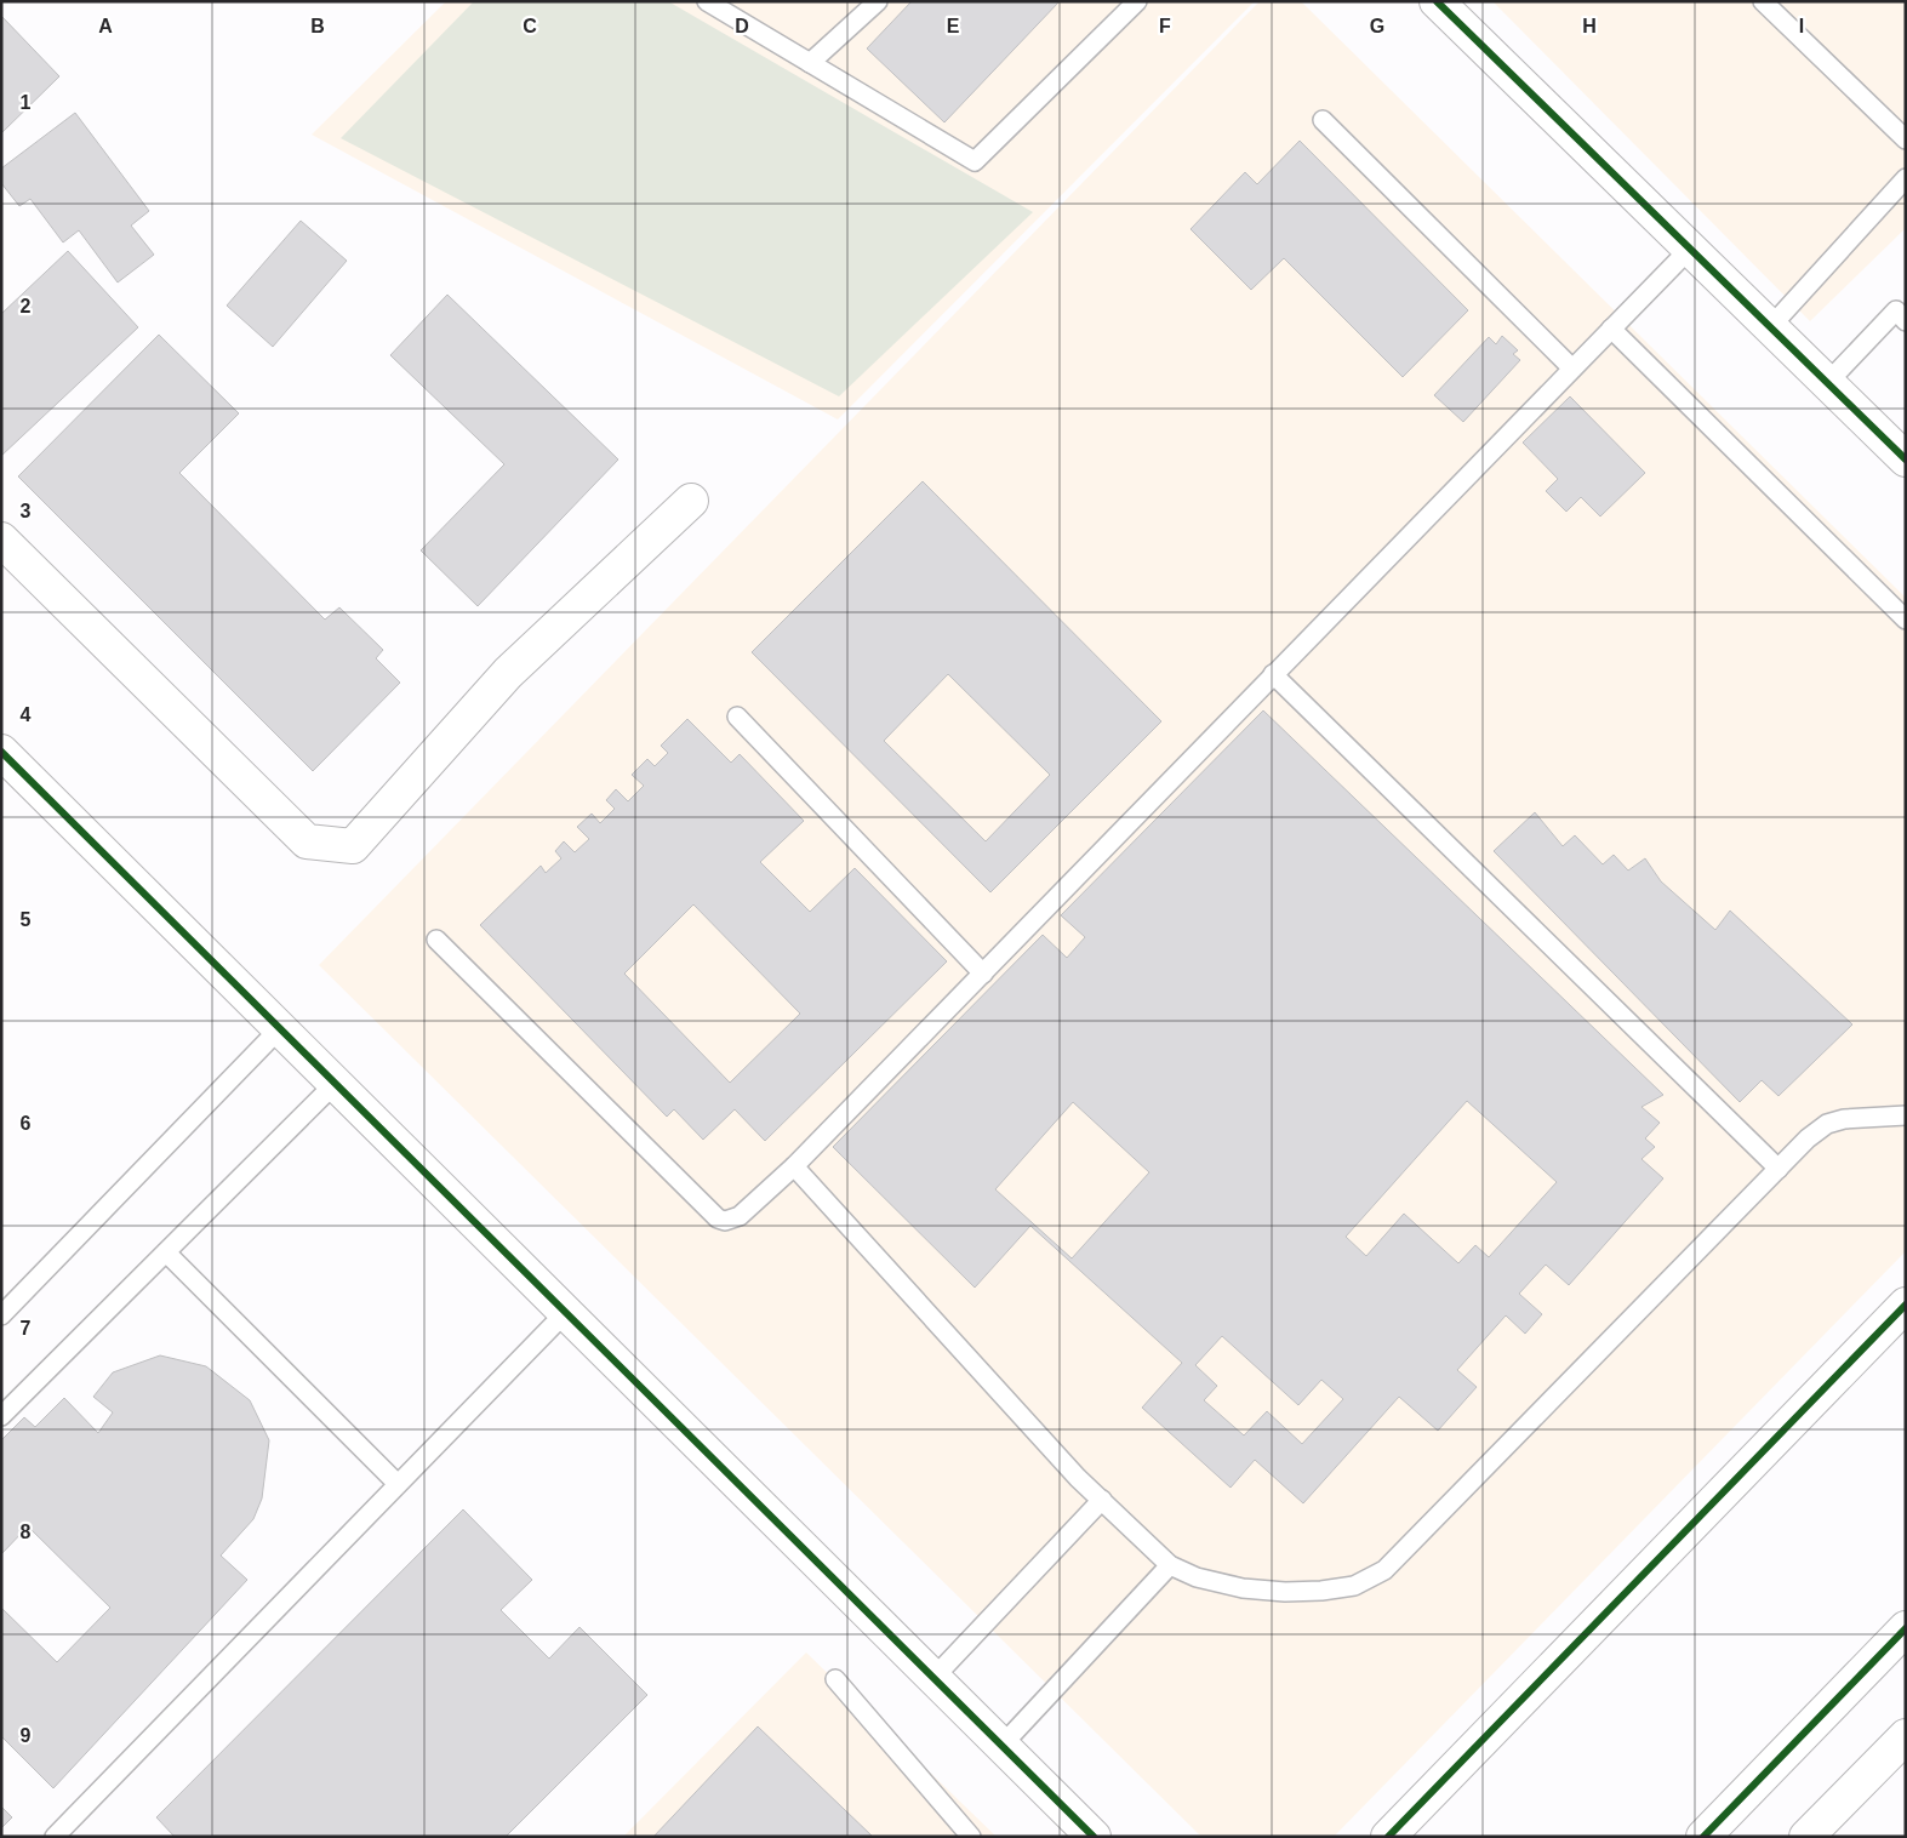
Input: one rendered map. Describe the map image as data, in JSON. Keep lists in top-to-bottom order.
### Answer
{
  "grid": {
    "columns": [
      "A",
      "B",
      "C",
      "D",
      "E",
      "F",
      "G",
      "H",
      "I"
    ],
    "rows": [
      "1",
      "2",
      "3",
      "4",
      "5",
      "6",
      "7",
      "8",
      "9"
    ]
  }
}
